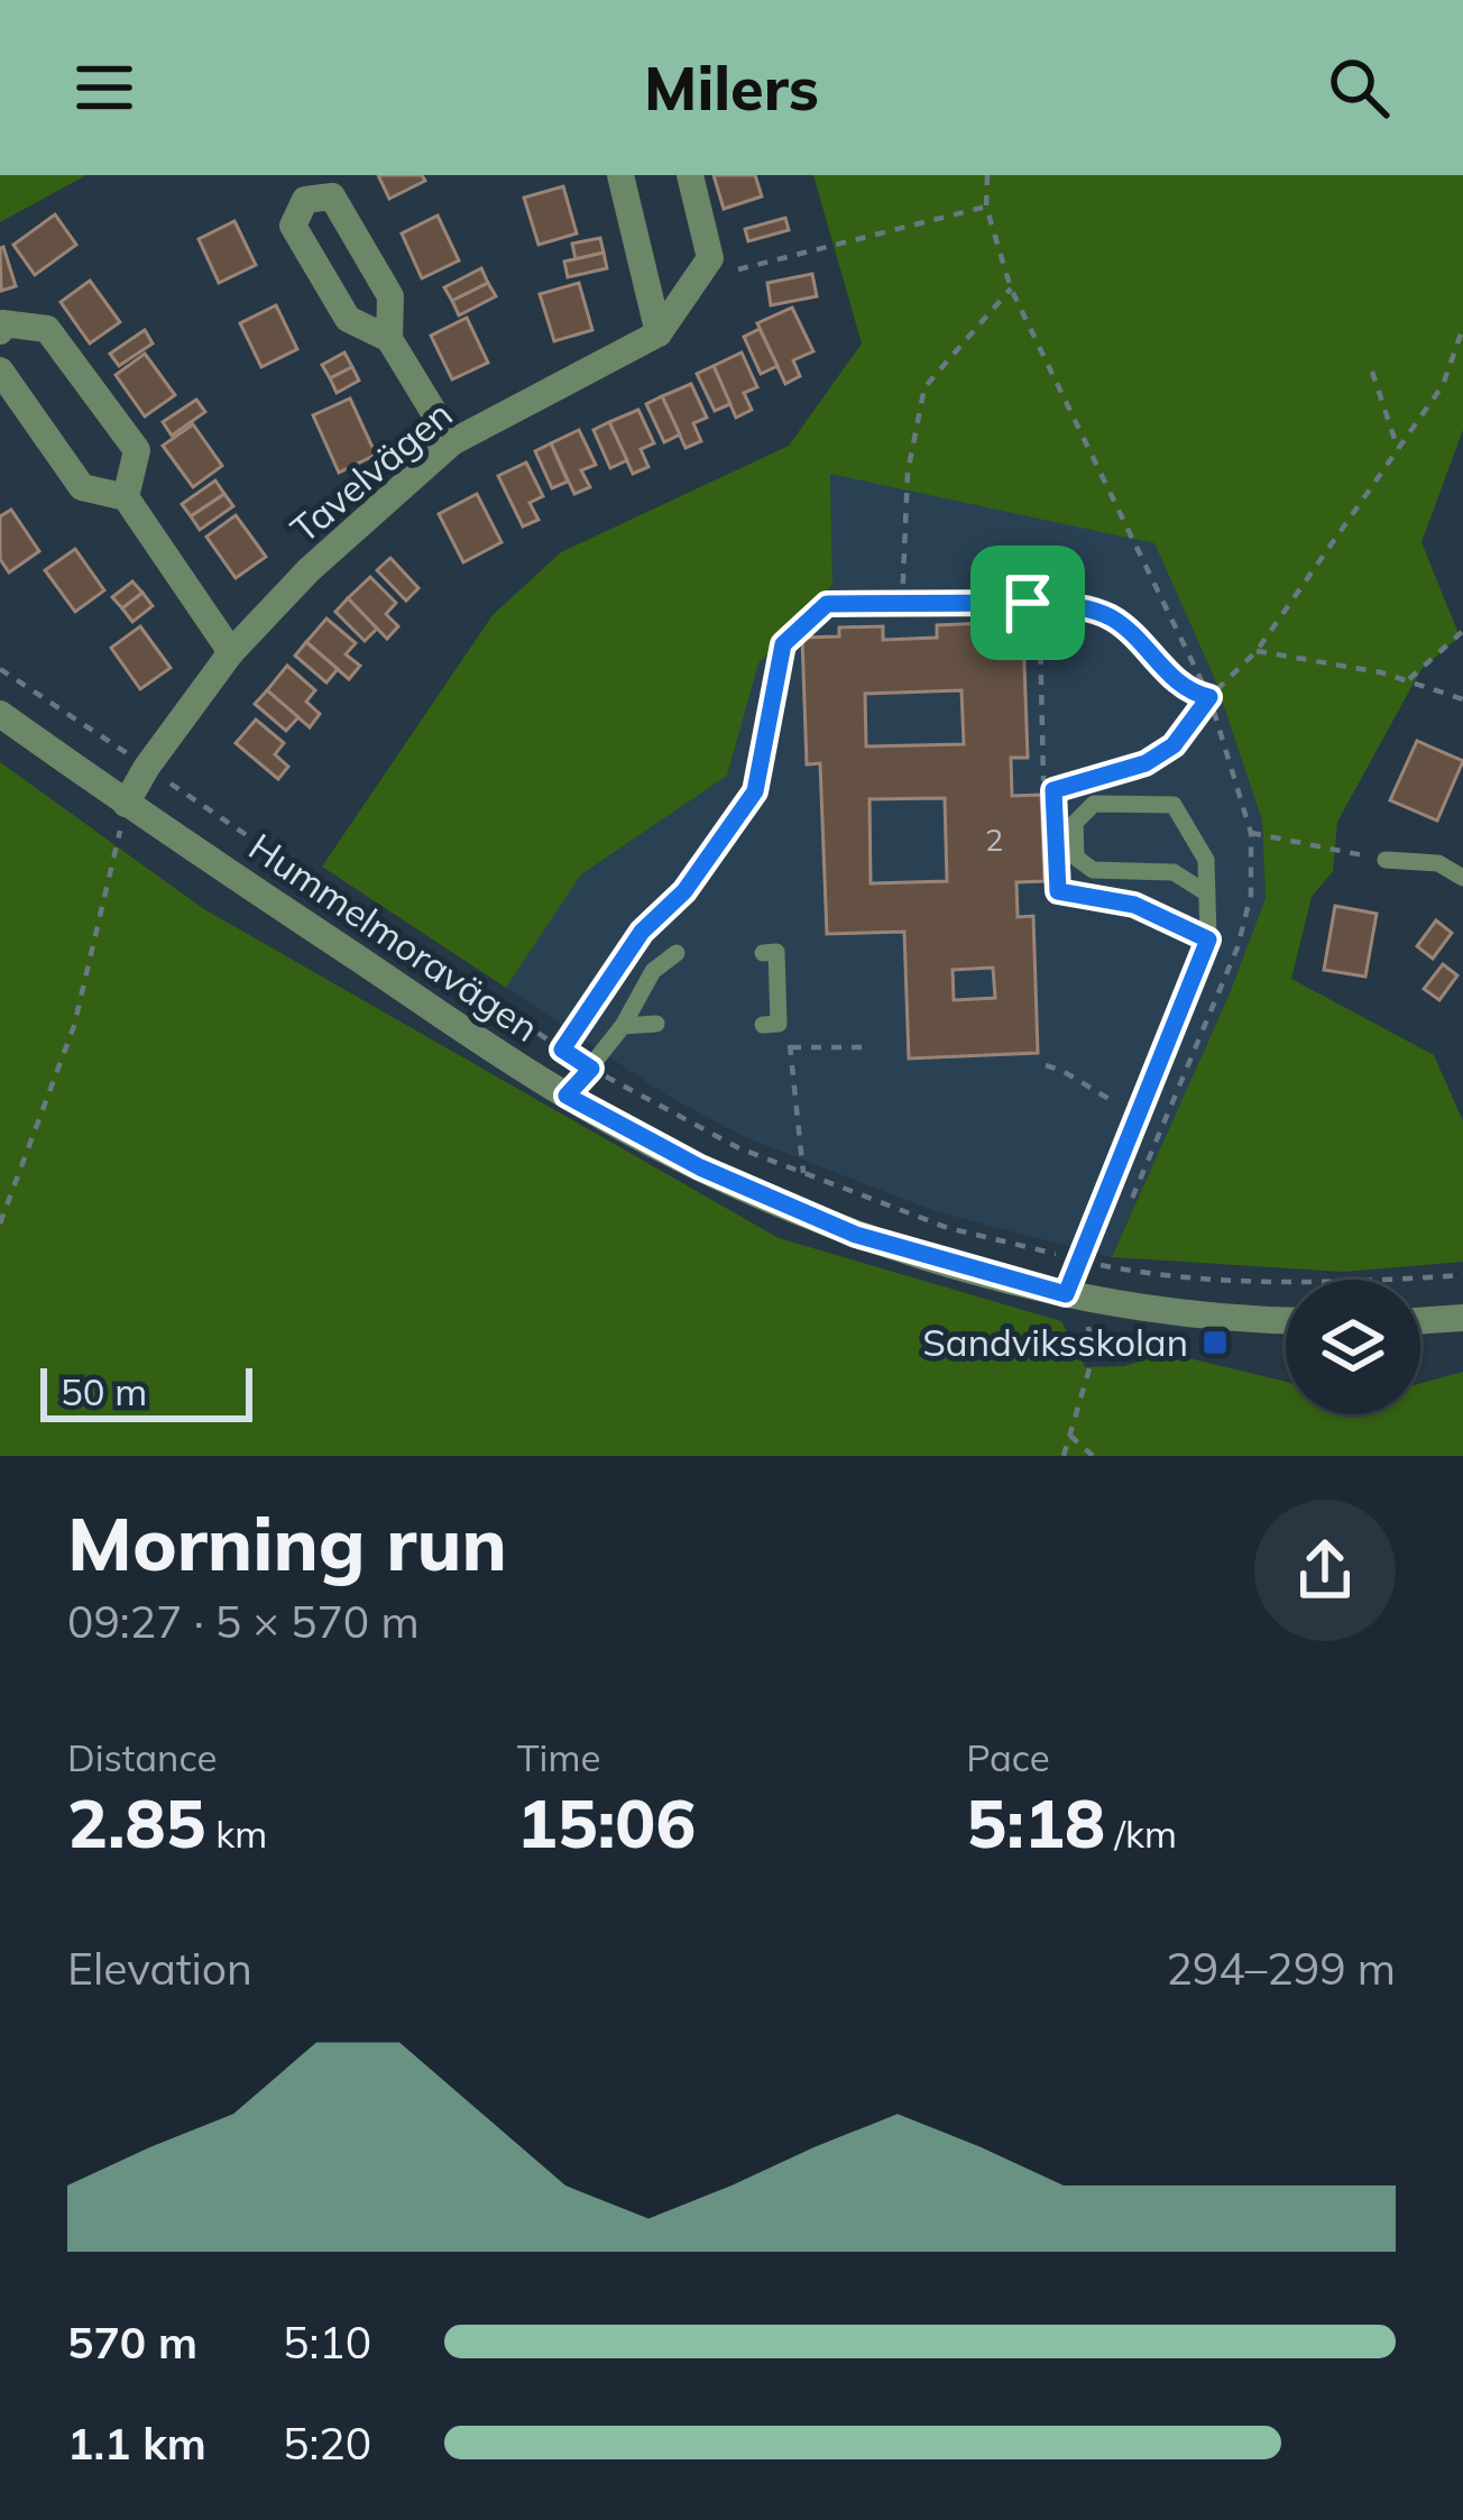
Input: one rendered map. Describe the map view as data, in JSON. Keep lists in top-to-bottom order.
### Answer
{
  "streets": {
    "street": ["Tavelvägen", "Hummelmoravägen"]
  },
  "crossings": [
    ["Tavelvägen", "Hummelmoravägen"]
  ],
  "places": {
    "transit": ["Sandviksskolan"]
  },
  "house_numbers": ["2"],
  "scale_bar": "50 m",
  "page": {
    "header": "Milers",
    "scale": "50 m",
    "heading": ["Morning run", "09:27 · 5 × 570 m"],
    "stats": [
      ["Distance", "2.85 km"],
      ["Time", "15:06"],
      ["Pace", "5:18 /km"]
    ],
    "chart": ["Elevation", "294–299 m"],
    "list": [
      {
        "name": "570 m",
        "note": "5:10"
      },
      {
        "name": "1.1 km",
        "note": "5:20"
      }
    ]
  }
}
